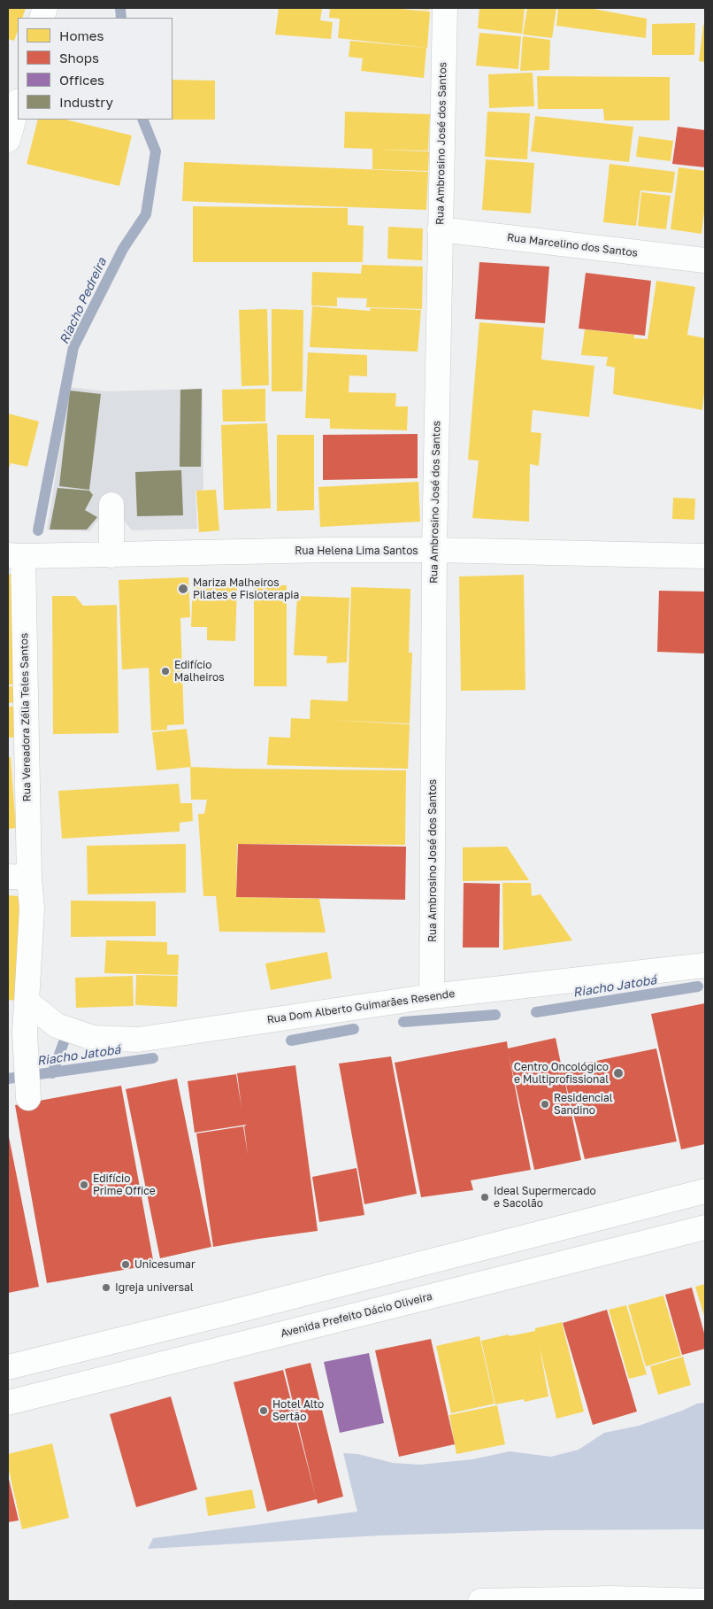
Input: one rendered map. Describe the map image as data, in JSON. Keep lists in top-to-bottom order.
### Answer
{
  "streets": {
    "street": [
      "Rua Ambrosino José dos Santos",
      "Rua Marcelino dos Santos",
      "Rua Helena Lima Santos",
      "Rua Vereadora Zélia Teles Santos",
      "Rua Dom Alberto Guimarães Resende",
      "Avenida Prefeito Dácio Oliveira"
    ]
  },
  "crossings": [
    ["Rua Ambrosino José dos Santos", "Rua Marcelino dos Santos"],
    ["Rua Ambrosino José dos Santos", "Rua Helena Lima Santos"],
    ["Rua Ambrosino José dos Santos", "Rua Dom Alberto Guimarães Resende"],
    ["Rua Helena Lima Santos", "Rua Vereadora Zélia Teles Santos"],
    ["Rua Vereadora Zélia Teles Santos", "Rua Dom Alberto Guimarães Resende"]
  ],
  "water": ["Riacho Pedreira", "Riacho Jatobá"],
  "places": [
    "Mariza Malheiros Pilates e Fisioterapia",
    "Edifício Malheiros",
    "Centro Oncológico e Multiprofissional",
    "Residencial Sandino",
    "Edifício Prime Office",
    "Ideal Supermercado e Sacolão",
    "Unicesumar",
    "Igreja universal",
    "Hotel Alto Sertão"
  ],
  "legend": [
    "Homes",
    "Shops",
    "Offices",
    "Industry"
  ]
}
